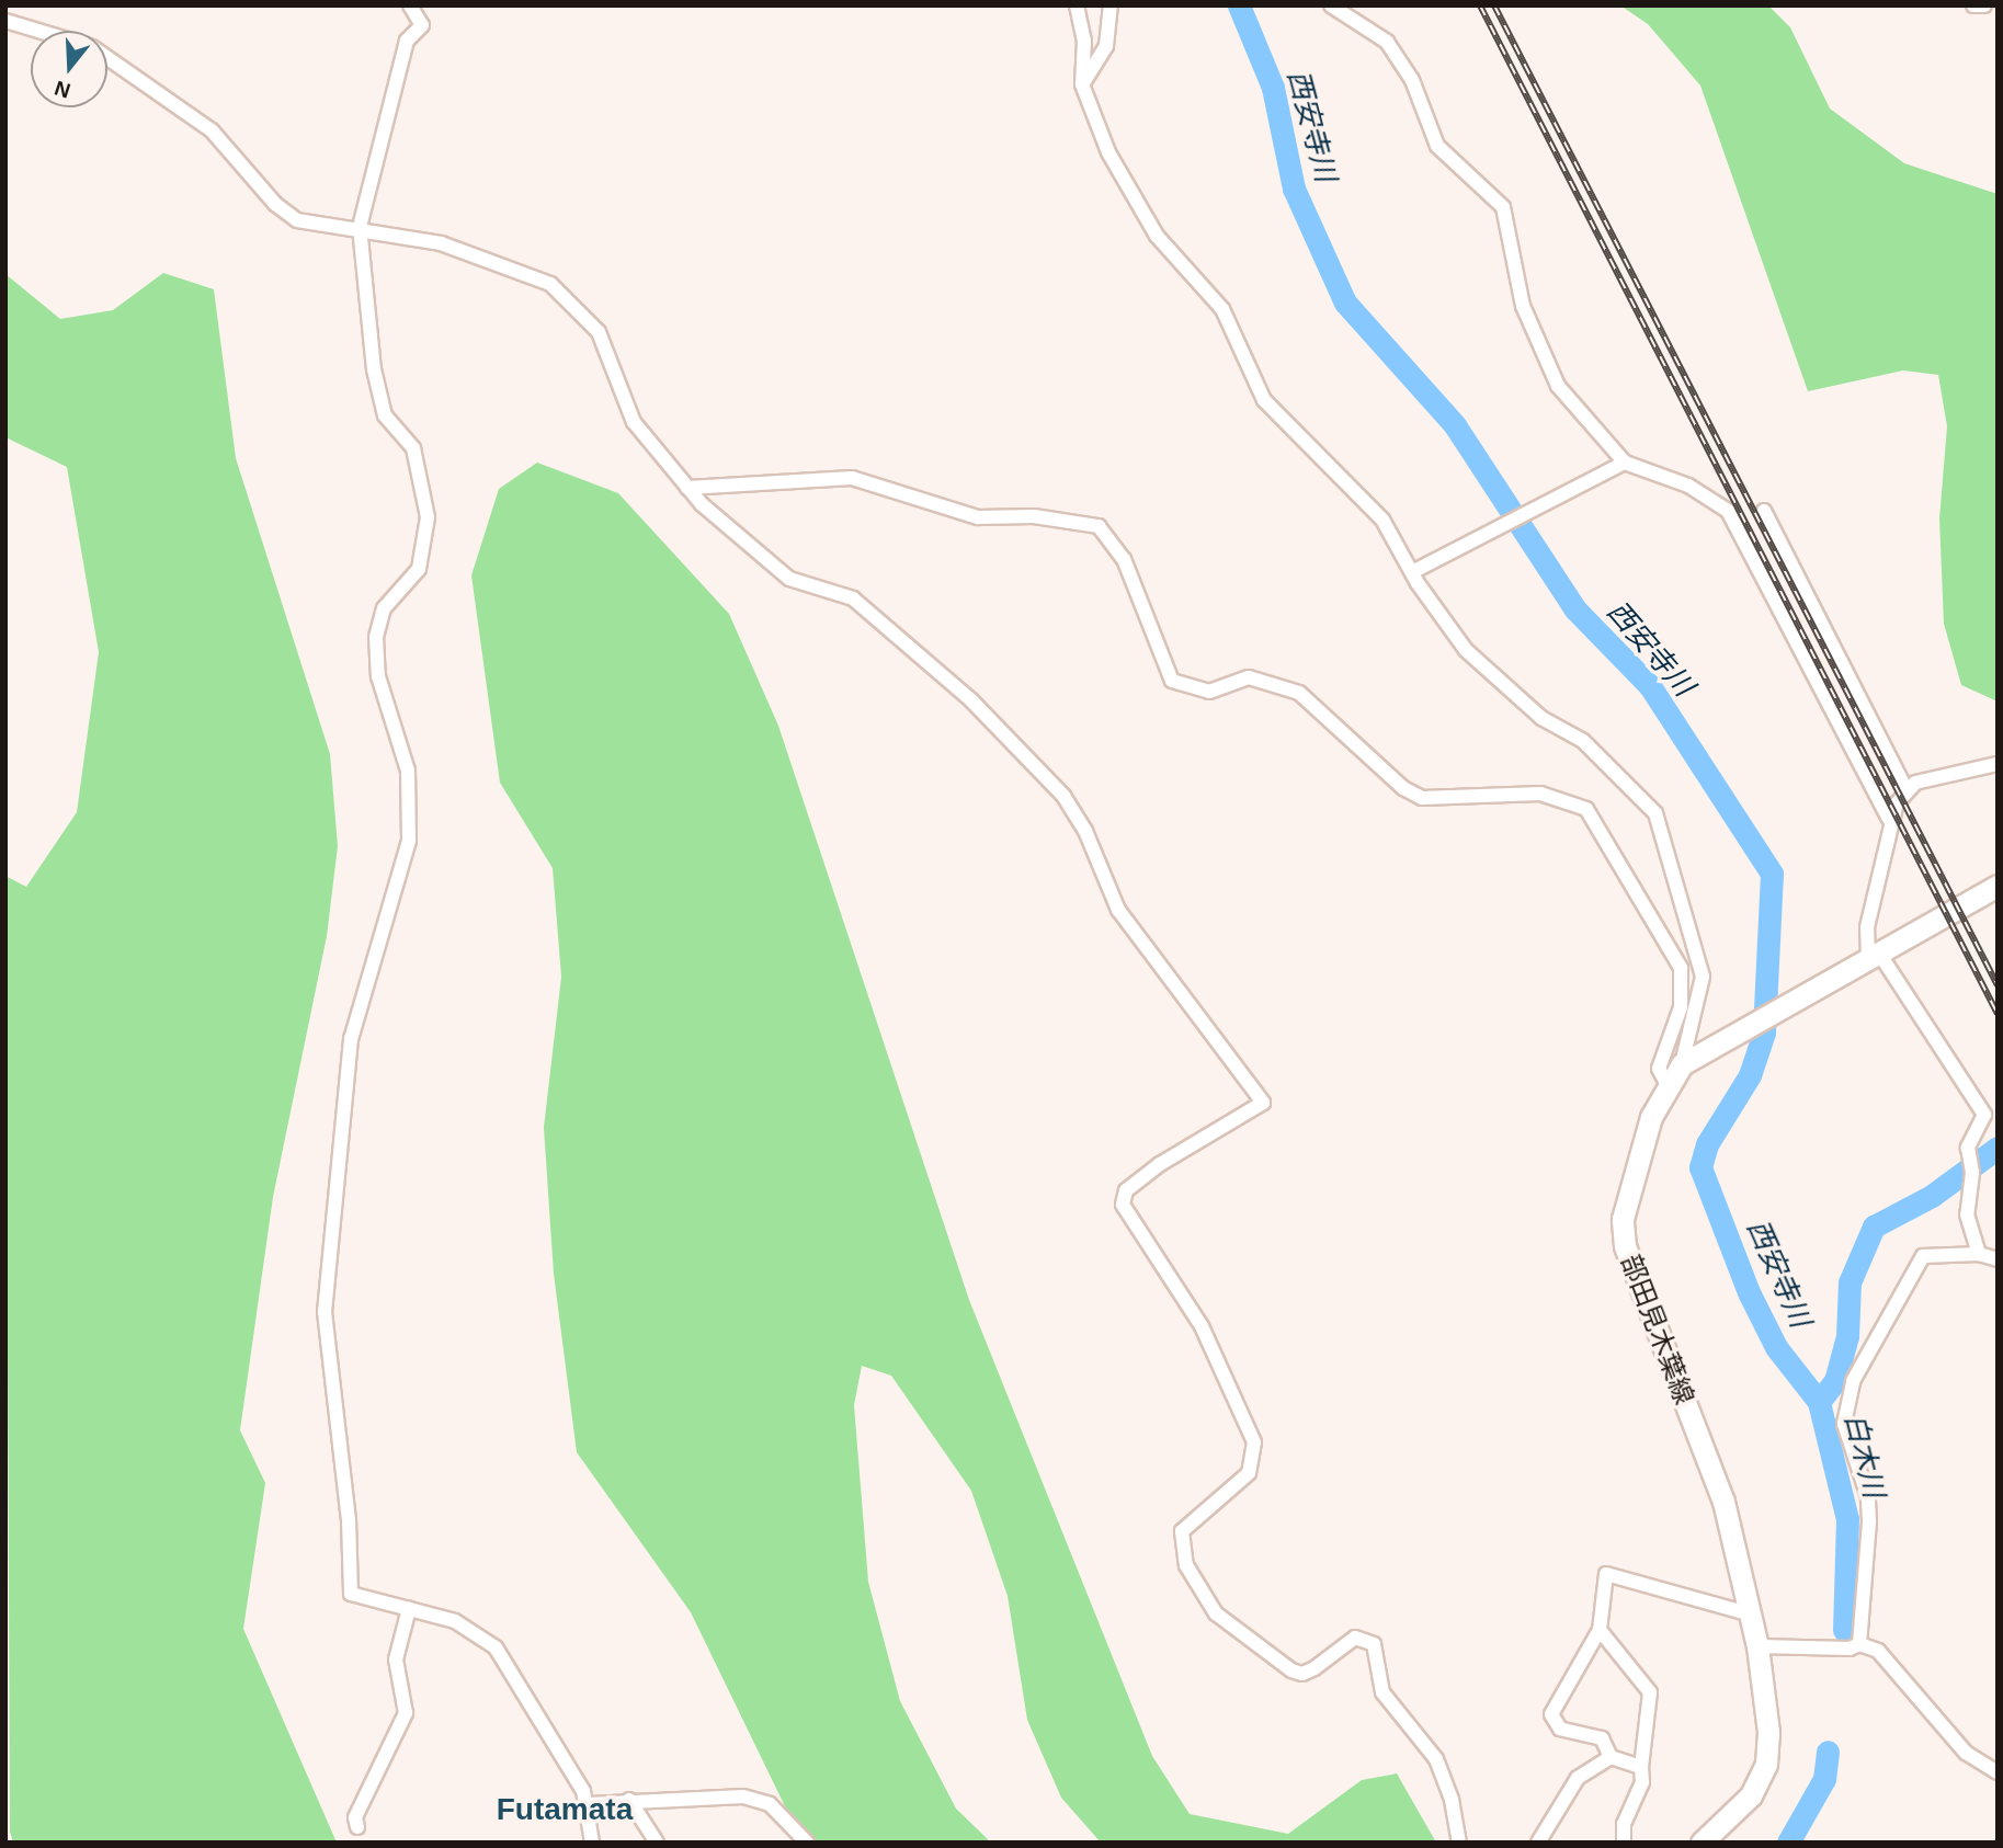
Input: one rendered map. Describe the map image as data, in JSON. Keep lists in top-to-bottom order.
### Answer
{
  "streets": {
    "main road": ["部田見木葉線"]
  },
  "districts": ["Futamata"],
  "water": ["西安寺川", "白木川"],
  "north": "bottom"
}
